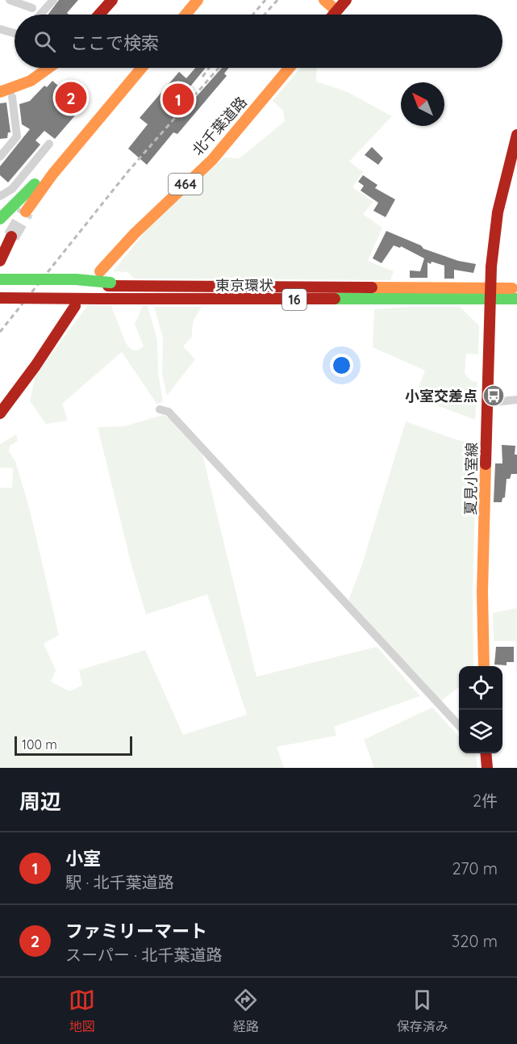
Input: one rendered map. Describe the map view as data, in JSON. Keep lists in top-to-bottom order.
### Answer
{
  "streets": {
    "main road": [
      "北千葉道路",
      "464",
      "東京環状",
      "16",
      "夏見小室線"
    ]
  },
  "crossings": [
    ["東京環状", "夏見小室線"]
  ],
  "places": {
    "bus stop": ["小室交差点"]
  },
  "scale_bar": "100 m",
  "north": "top left",
  "page": {
    "search": "ここで検索",
    "pins": ["2", "1"],
    "scale": "100 m",
    "heading": ["周辺", "2件"],
    "list": [
      {
        "mark": "1",
        "name": "小室",
        "note": "駅 · 北千葉道路",
        "value": "270 m"
      },
      {
        "mark": "2",
        "name": "ファミリーマート",
        "note": "スーパー · 北千葉道路",
        "value": "320 m"
      }
    ],
    "nav": ["地図", "経路", "保存済み"]
  }
}
